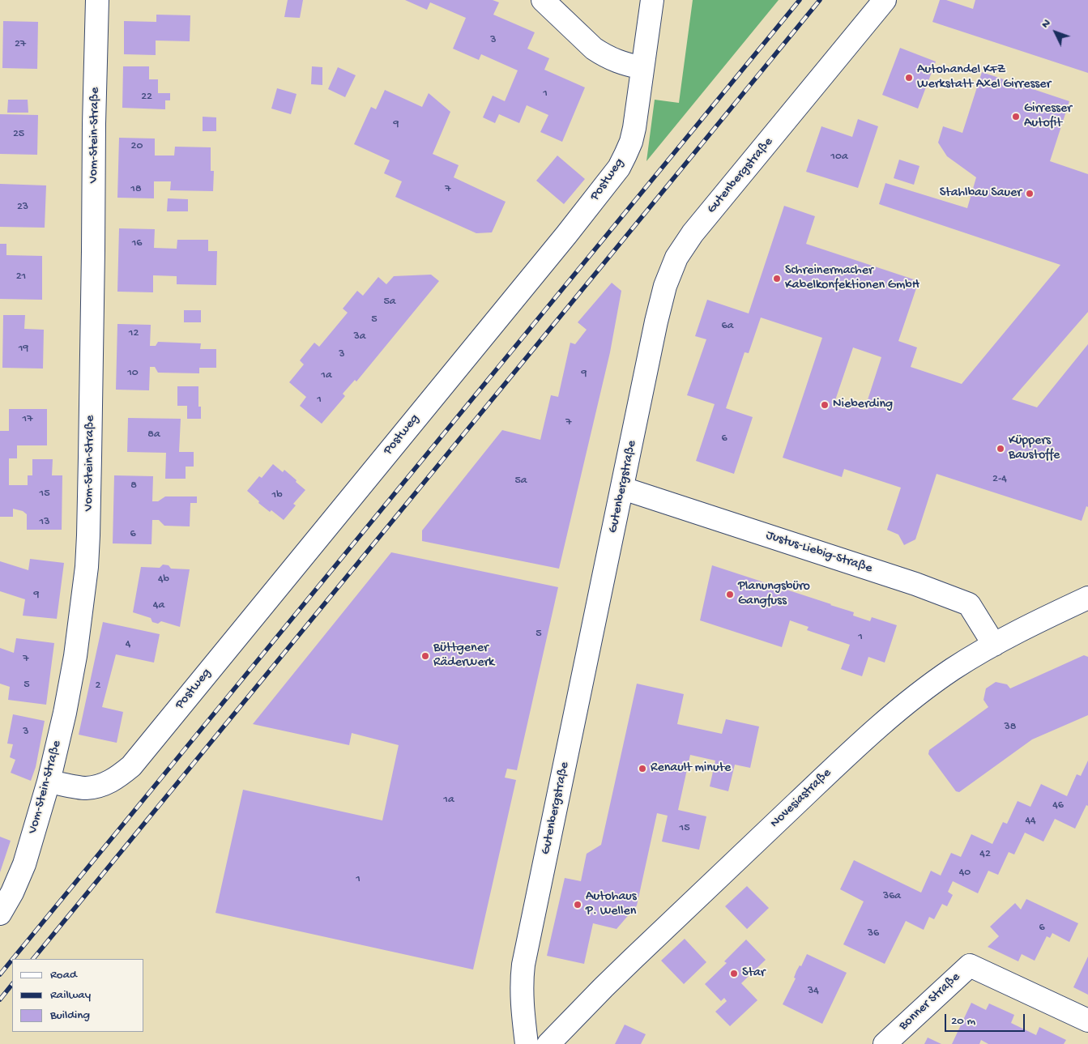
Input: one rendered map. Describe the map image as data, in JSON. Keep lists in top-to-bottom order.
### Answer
{
  "streets": {
    "street": [
      "Vom-Stein-Straße",
      "Gutenbergstraße",
      "Postweg",
      "Justus-Liebig-Straße",
      "Novesiastraße",
      "Bonner Straße"
    ]
  },
  "crossings": [
    ["Vom-Stein-Straße", "Postweg"],
    ["Gutenbergstraße", "Justus-Liebig-Straße"],
    ["Justus-Liebig-Straße", "Novesiastraße"]
  ],
  "places": [
    "Autohandel KFZ Werkstatt Axel Girresser",
    "Girresser Autofit",
    "Stahlbau Sauer",
    "Schreinermacher Kabelkonfektionen GmbH",
    "Nieberding",
    "Küppers Baustoffe",
    "Planungsbüro Gangfuss",
    "Büttgener RäderWerk",
    "Renault minute",
    "Autohaus P. Wellen",
    "Star"
  ],
  "house_numbers": [
    "3",
    "27",
    "1",
    "22",
    "9",
    "25",
    "20",
    "10a",
    "18",
    "7",
    "23",
    "16",
    "21",
    "5a",
    "5",
    "6a",
    "12",
    "3a",
    "19",
    "3",
    "10",
    "9",
    "1a",
    "1",
    "17",
    "7",
    "8a",
    "6",
    "2-4",
    "5a",
    "8",
    "15",
    "1b",
    "13",
    "6",
    "4b",
    "9",
    "4a",
    "5",
    "1",
    "4",
    "7",
    "5",
    "2",
    "38",
    "3",
    "1a",
    "46",
    "44",
    "15",
    "42",
    "40",
    "1",
    "36a",
    "6",
    "36",
    "34"
  ],
  "legend": ["Road", "Railway", "Building"],
  "scale_bar": "20 m",
  "north": "top left"
}
